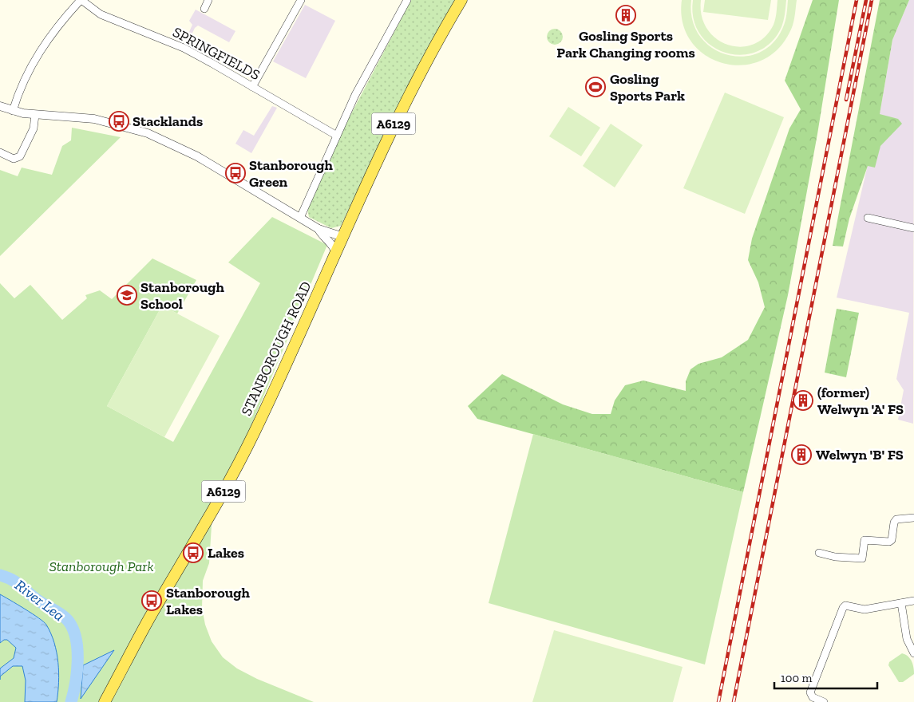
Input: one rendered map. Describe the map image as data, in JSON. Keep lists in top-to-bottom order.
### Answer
{
  "streets": {
    "main road": ["A6129", "STANBOROUGH ROAD"],
    "street": ["SPRINGFIELDS"]
  },
  "water": ["River Lea"],
  "parks": ["Stanborough Park"],
  "places": {
    "building": ["Gosling Sports Park Changing rooms", "(former) Welwyn 'A' FS", "Welwyn 'B' FS"],
    "sports": ["Gosling Sports Park"],
    "bus stop": [
      "Stacklands",
      "Stanborough Green",
      "Lakes",
      "Stanborough Lakes"
    ],
    "school or university": ["Stanborough School"]
  },
  "scale_bar": "100 m"
}
